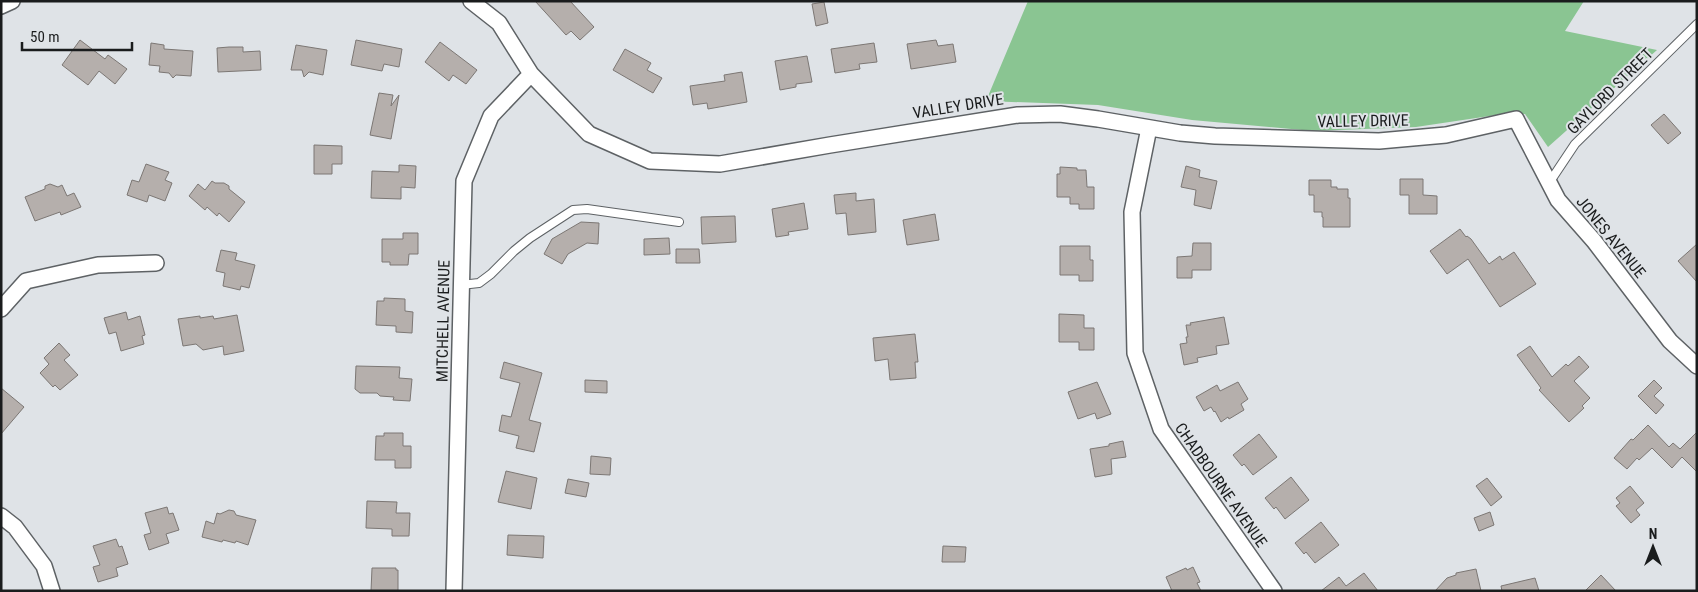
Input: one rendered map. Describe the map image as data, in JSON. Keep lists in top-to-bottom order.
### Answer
{
  "streets": {
    "street": [
      "VALLEY DRIVE",
      "JONES AVENUE",
      "MITCHELL AVENUE",
      "CHADBOURNE AVENUE"
    ],
    "lane": ["GAYLORD STREET"]
  },
  "crossings": [
    ["GAYLORD STREET", "JONES AVENUE"],
    ["VALLEY DRIVE", "JONES AVENUE"],
    ["VALLEY DRIVE", "MITCHELL AVENUE"],
    ["VALLEY DRIVE", "CHADBOURNE AVENUE"]
  ],
  "scale_bar": "50 m",
  "north": "top"
}
